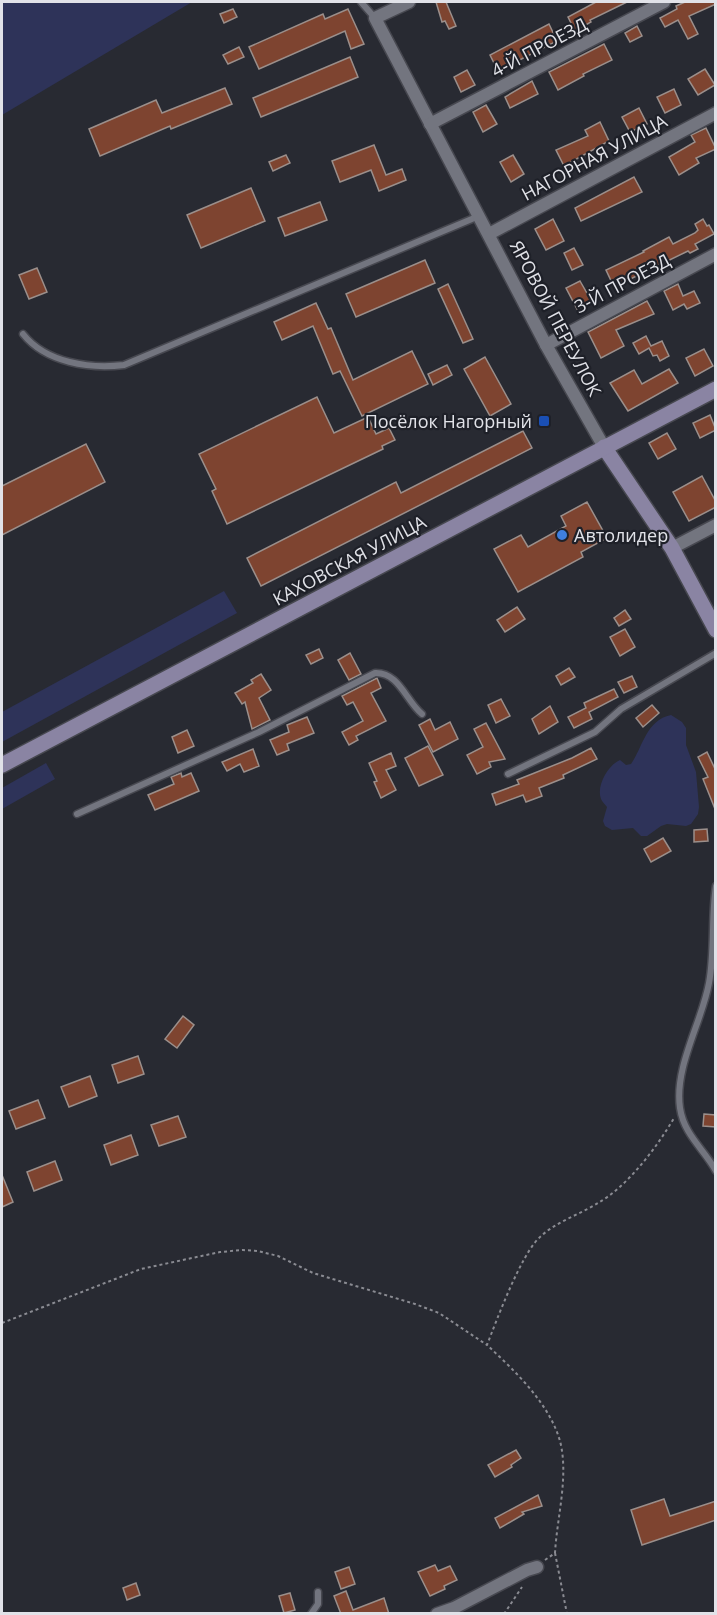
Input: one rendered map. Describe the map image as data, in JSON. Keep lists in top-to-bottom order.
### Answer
{
  "streets": {
    "main road": ["ЯРОВОЙ ПЕРЕУЛОК", "КАХОВСКАЯ УЛИЦА"],
    "street": ["4-Й ПРОЕЗД", "НАГОРНАЯ УЛИЦА", "3-Й ПРОЕЗД"]
  },
  "crossings": [
    ["4-Й ПРОЕЗД", "ЯРОВОЙ ПЕРЕУЛОК"],
    ["НАГОРНАЯ УЛИЦА", "ЯРОВОЙ ПЕРЕУЛОК"],
    ["3-Й ПРОЕЗД", "ЯРОВОЙ ПЕРЕУЛОК"],
    ["ЯРОВОЙ ПЕРЕУЛОК", "КАХОВСКАЯ УЛИЦА"]
  ],
  "places": {
    "transit": ["Посёлок Нагорный"],
    "other": ["Автолидер"]
  }
}
